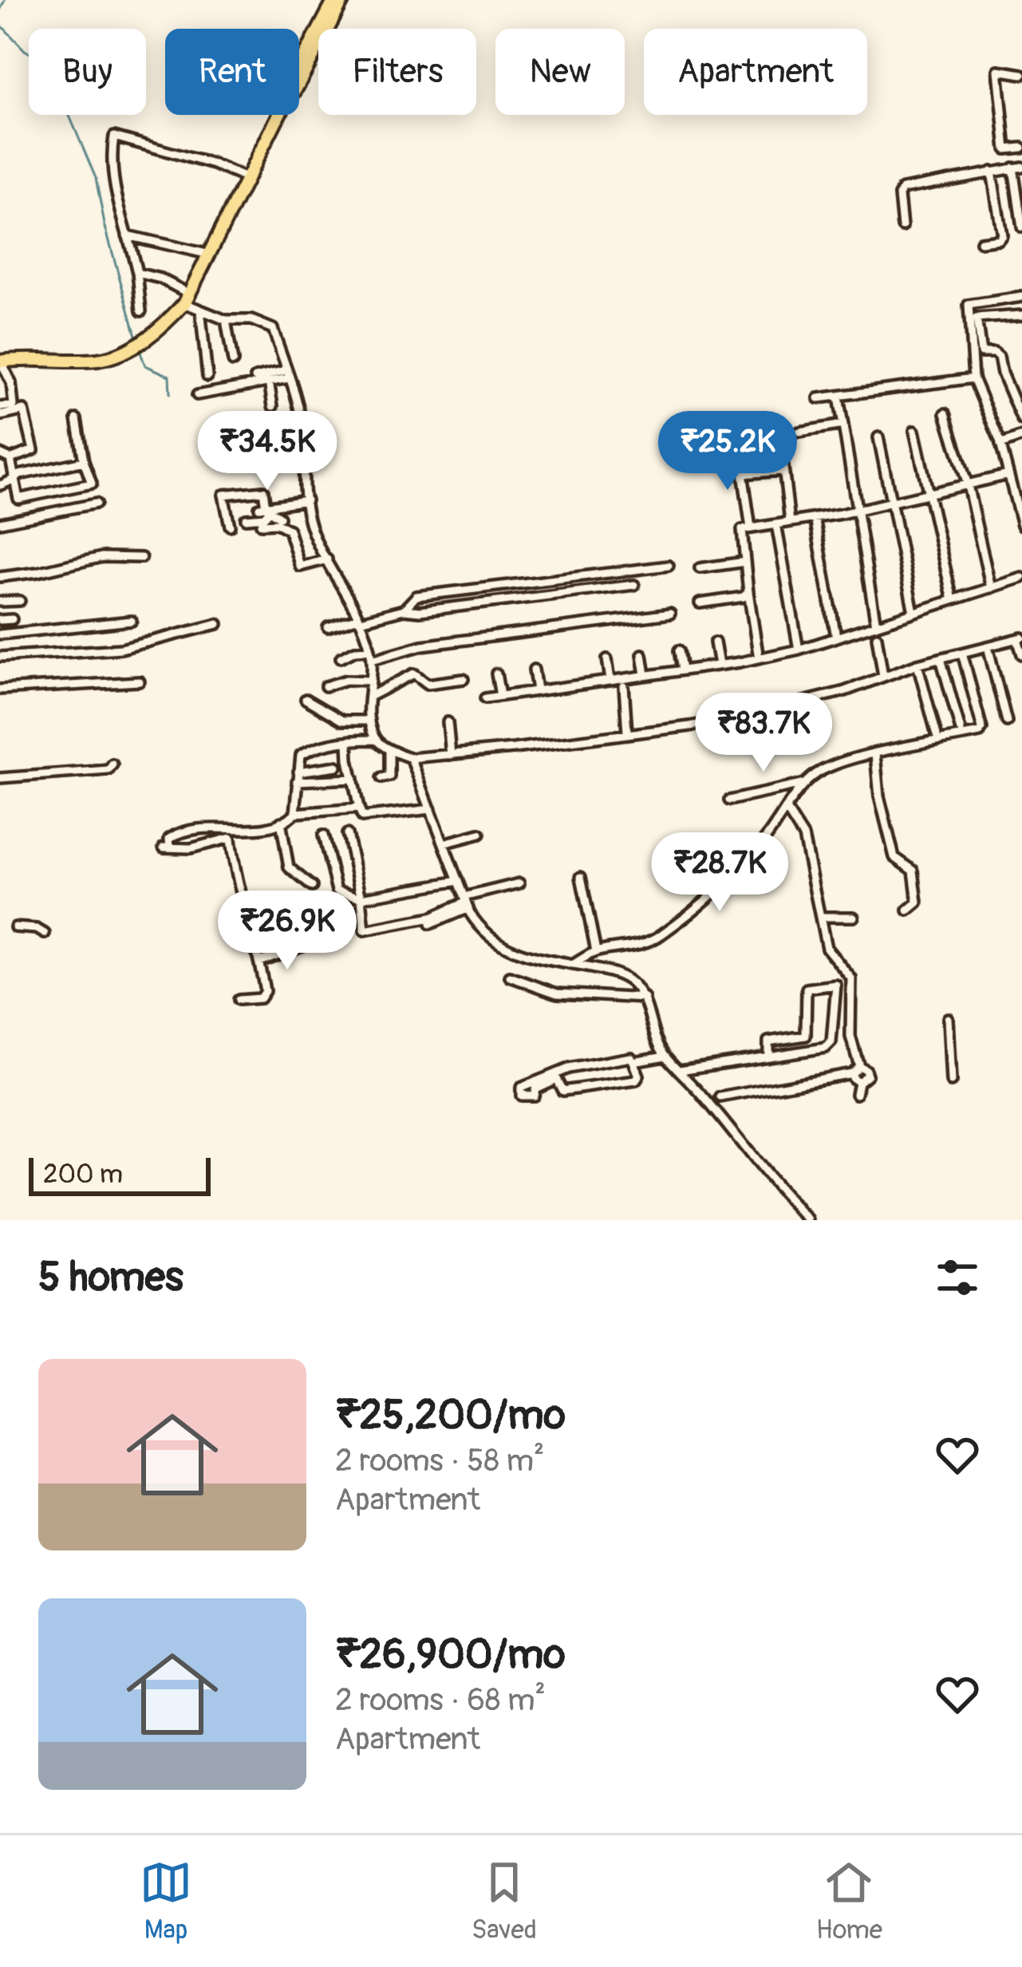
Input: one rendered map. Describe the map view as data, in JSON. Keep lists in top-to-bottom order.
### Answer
{
  "scale_bar": "200 m",
  "page": {
    "chip": [
      "Buy",
      "Rent",
      "Filters",
      "New",
      "Apartment"
    ],
    "price": [
      "₹34.5K",
      "₹25.2K",
      "₹83.7K",
      "₹28.7K",
      "₹26.9K"
    ],
    "scale": "200 m",
    "heading": "5 homes",
    "list": [
      {
        "name": "₹25,200/mo",
        "note": "2 rooms · 58 m² · Apartment"
      },
      {
        "name": "₹26,900/mo",
        "note": "2 rooms · 68 m² · Apartment"
      }
    ],
    "tabs": ["Map", "Saved", "Home"]
  }
}
